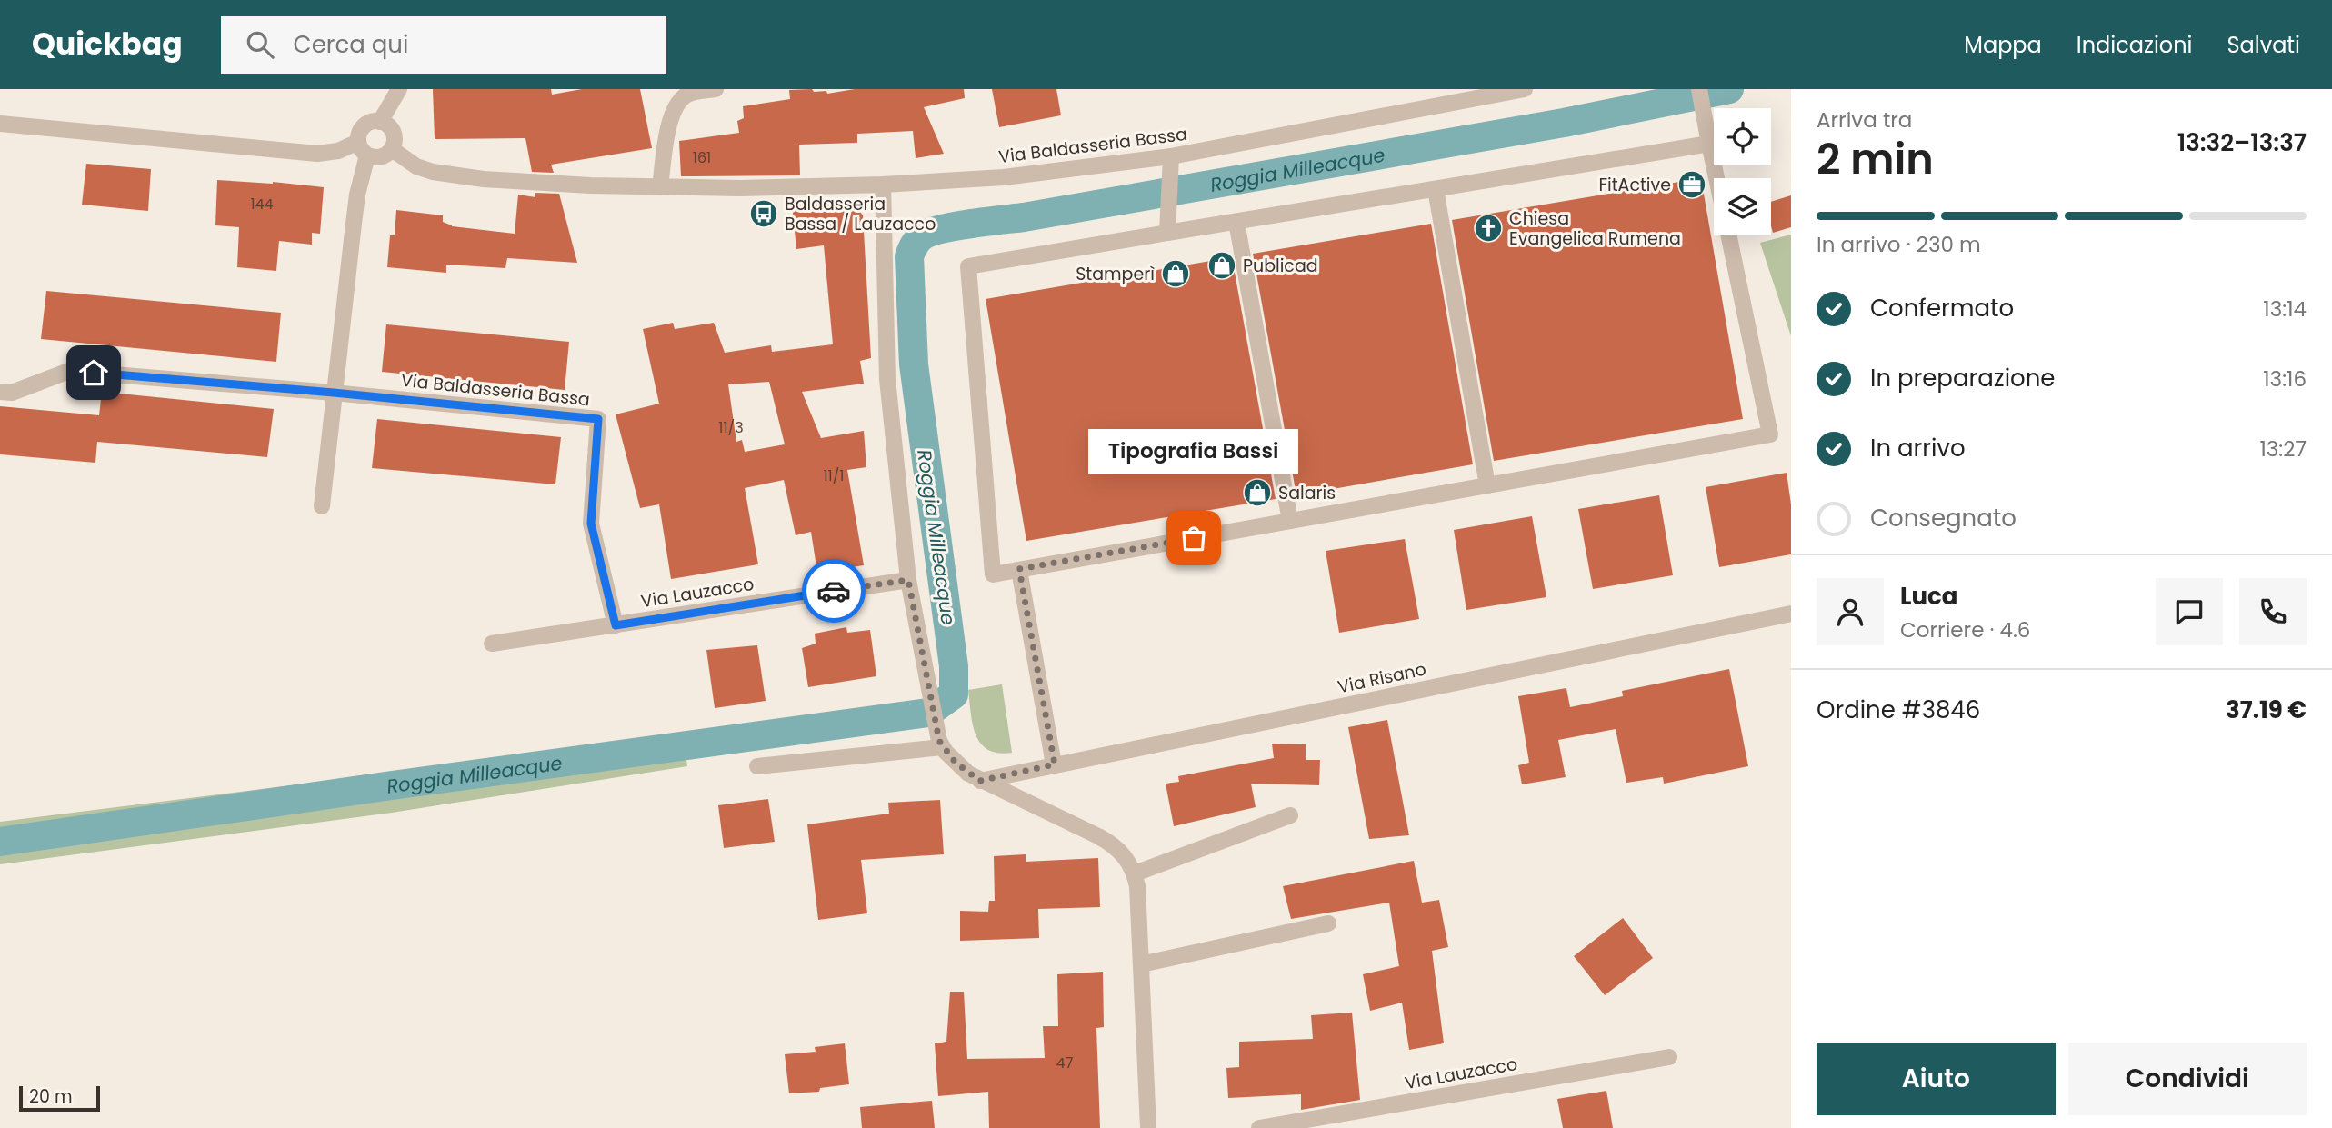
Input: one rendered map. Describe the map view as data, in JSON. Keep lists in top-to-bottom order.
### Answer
{
  "streets": {
    "street": ["Via Baldasseria Bassa", "Via Lauzacco", "Via Risano"]
  },
  "crossings": [
    ["Via Baldasseria Bassa", "Via Lauzacco"]
  ],
  "water": ["Roggia Milleacque"],
  "places": {
    "office": ["FitActive"],
    "bus stop": ["Baldasseria Bassa / Lauzacco"],
    "church": ["Chiesa Evangelica Rumena"],
    "shop": ["Publicad", "Stamperì", "Salaris"],
    "other": ["Tipografia Bassi"]
  },
  "house_numbers": [
    "161",
    "144",
    "11/3",
    "11/1",
    "47"
  ],
  "scale_bar": "20 m",
  "page": {
    "header": "Quickbag",
    "search": "Cerca qui",
    "nav": ["Mappa", "Indicazioni", "Salvati"],
    "heading": ["2 min", "Arriva tra", "13:32–13:37"],
    "panel": [
      "Luca",
      "Corriere · 4.6",
      "Ordine #3846",
      "37.19 €"
    ],
    "bar": "In arrivo · 230 m",
    "list": [
      ["Confermato", "13:14"],
      ["In preparazione", "13:16"],
      ["In arrivo", "13:27"],
      "Consegnato"
    ],
    "bubble": "Tipografia Bassi",
    "buttons": ["Aiuto", "Condividi"],
    "scale": "20 m"
  }
}
